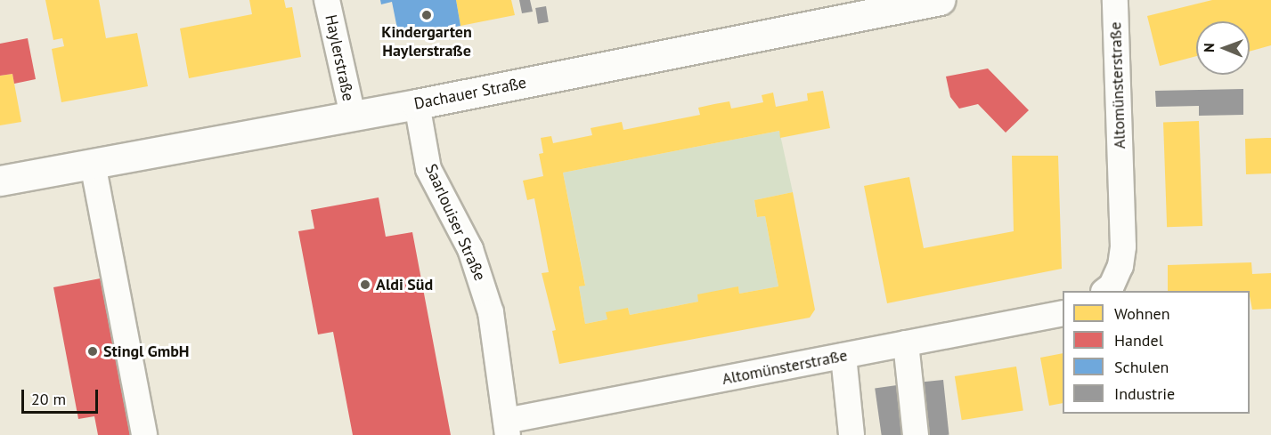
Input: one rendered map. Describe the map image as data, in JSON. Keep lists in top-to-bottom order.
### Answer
{
  "streets": {
    "main road": ["Dachauer Straße"],
    "street": ["Haylerstraße", "Altomünsterstraße", "Saarlouiser Straße"]
  },
  "crossings": [
    ["Haylerstraße", "Dachauer Straße"],
    ["Altomünsterstraße", "Saarlouiser Straße"],
    ["Dachauer Straße", "Saarlouiser Straße"]
  ],
  "places": ["Kindergarten Haylerstraße", "Aldi Süd", "Stingl GmbH"],
  "legend": [
    "Wohnen",
    "Handel",
    "Schulen",
    "Industrie"
  ],
  "scale_bar": "20 m",
  "north": "left"
}
